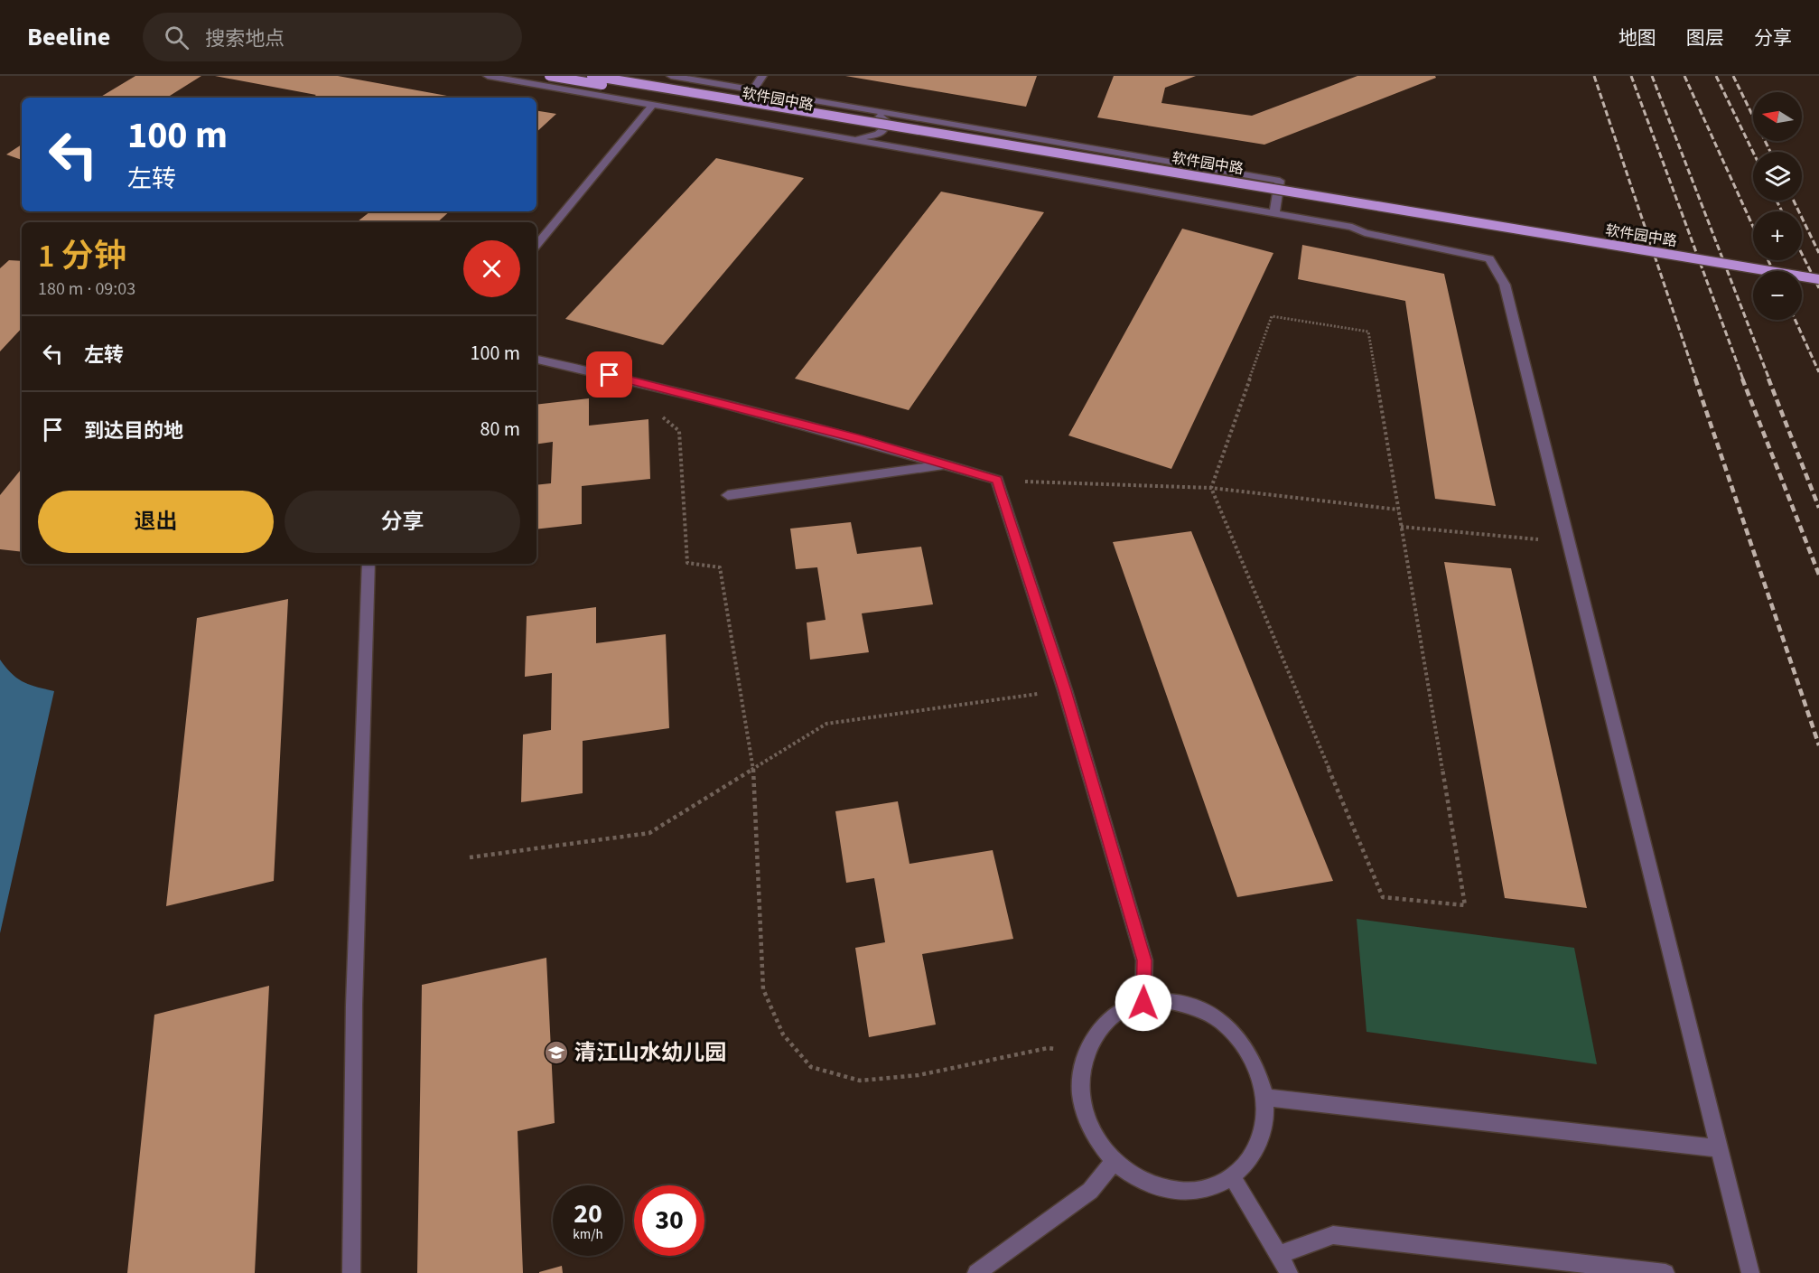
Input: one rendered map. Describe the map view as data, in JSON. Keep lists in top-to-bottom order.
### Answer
{
  "streets": {
    "main road": ["软件园中路"]
  },
  "places": {
    "school or university": ["清江山水幼儿园"]
  },
  "north": "left",
  "page": {
    "header": "Beeline",
    "search": "搜索地点",
    "nav": ["地图", "图层", "分享"],
    "map_buttons": ["+", "−"],
    "turn": ["100 m", "左转"],
    "heading": ["1 分钟", "180 m · 09:03"],
    "list": [
      {
        "name": "左转",
        "value": "100 m"
      },
      {
        "name": "到达目的地",
        "value": "80 m"
      }
    ],
    "buttons": ["退出", "分享"],
    "speed": "20 km/h",
    "limit": "30"
  }
}
